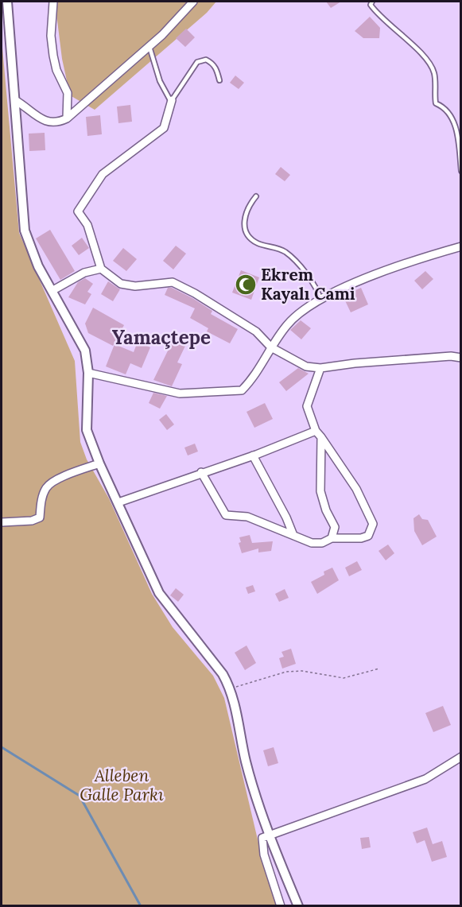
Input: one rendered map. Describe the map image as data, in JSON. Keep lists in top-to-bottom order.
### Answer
{
  "districts": ["Yamaçtepe"],
  "parks": ["Alleben Galle Parkı"],
  "places": {
    "mosque": ["Ekrem Kayalı Cami"]
  }
}
